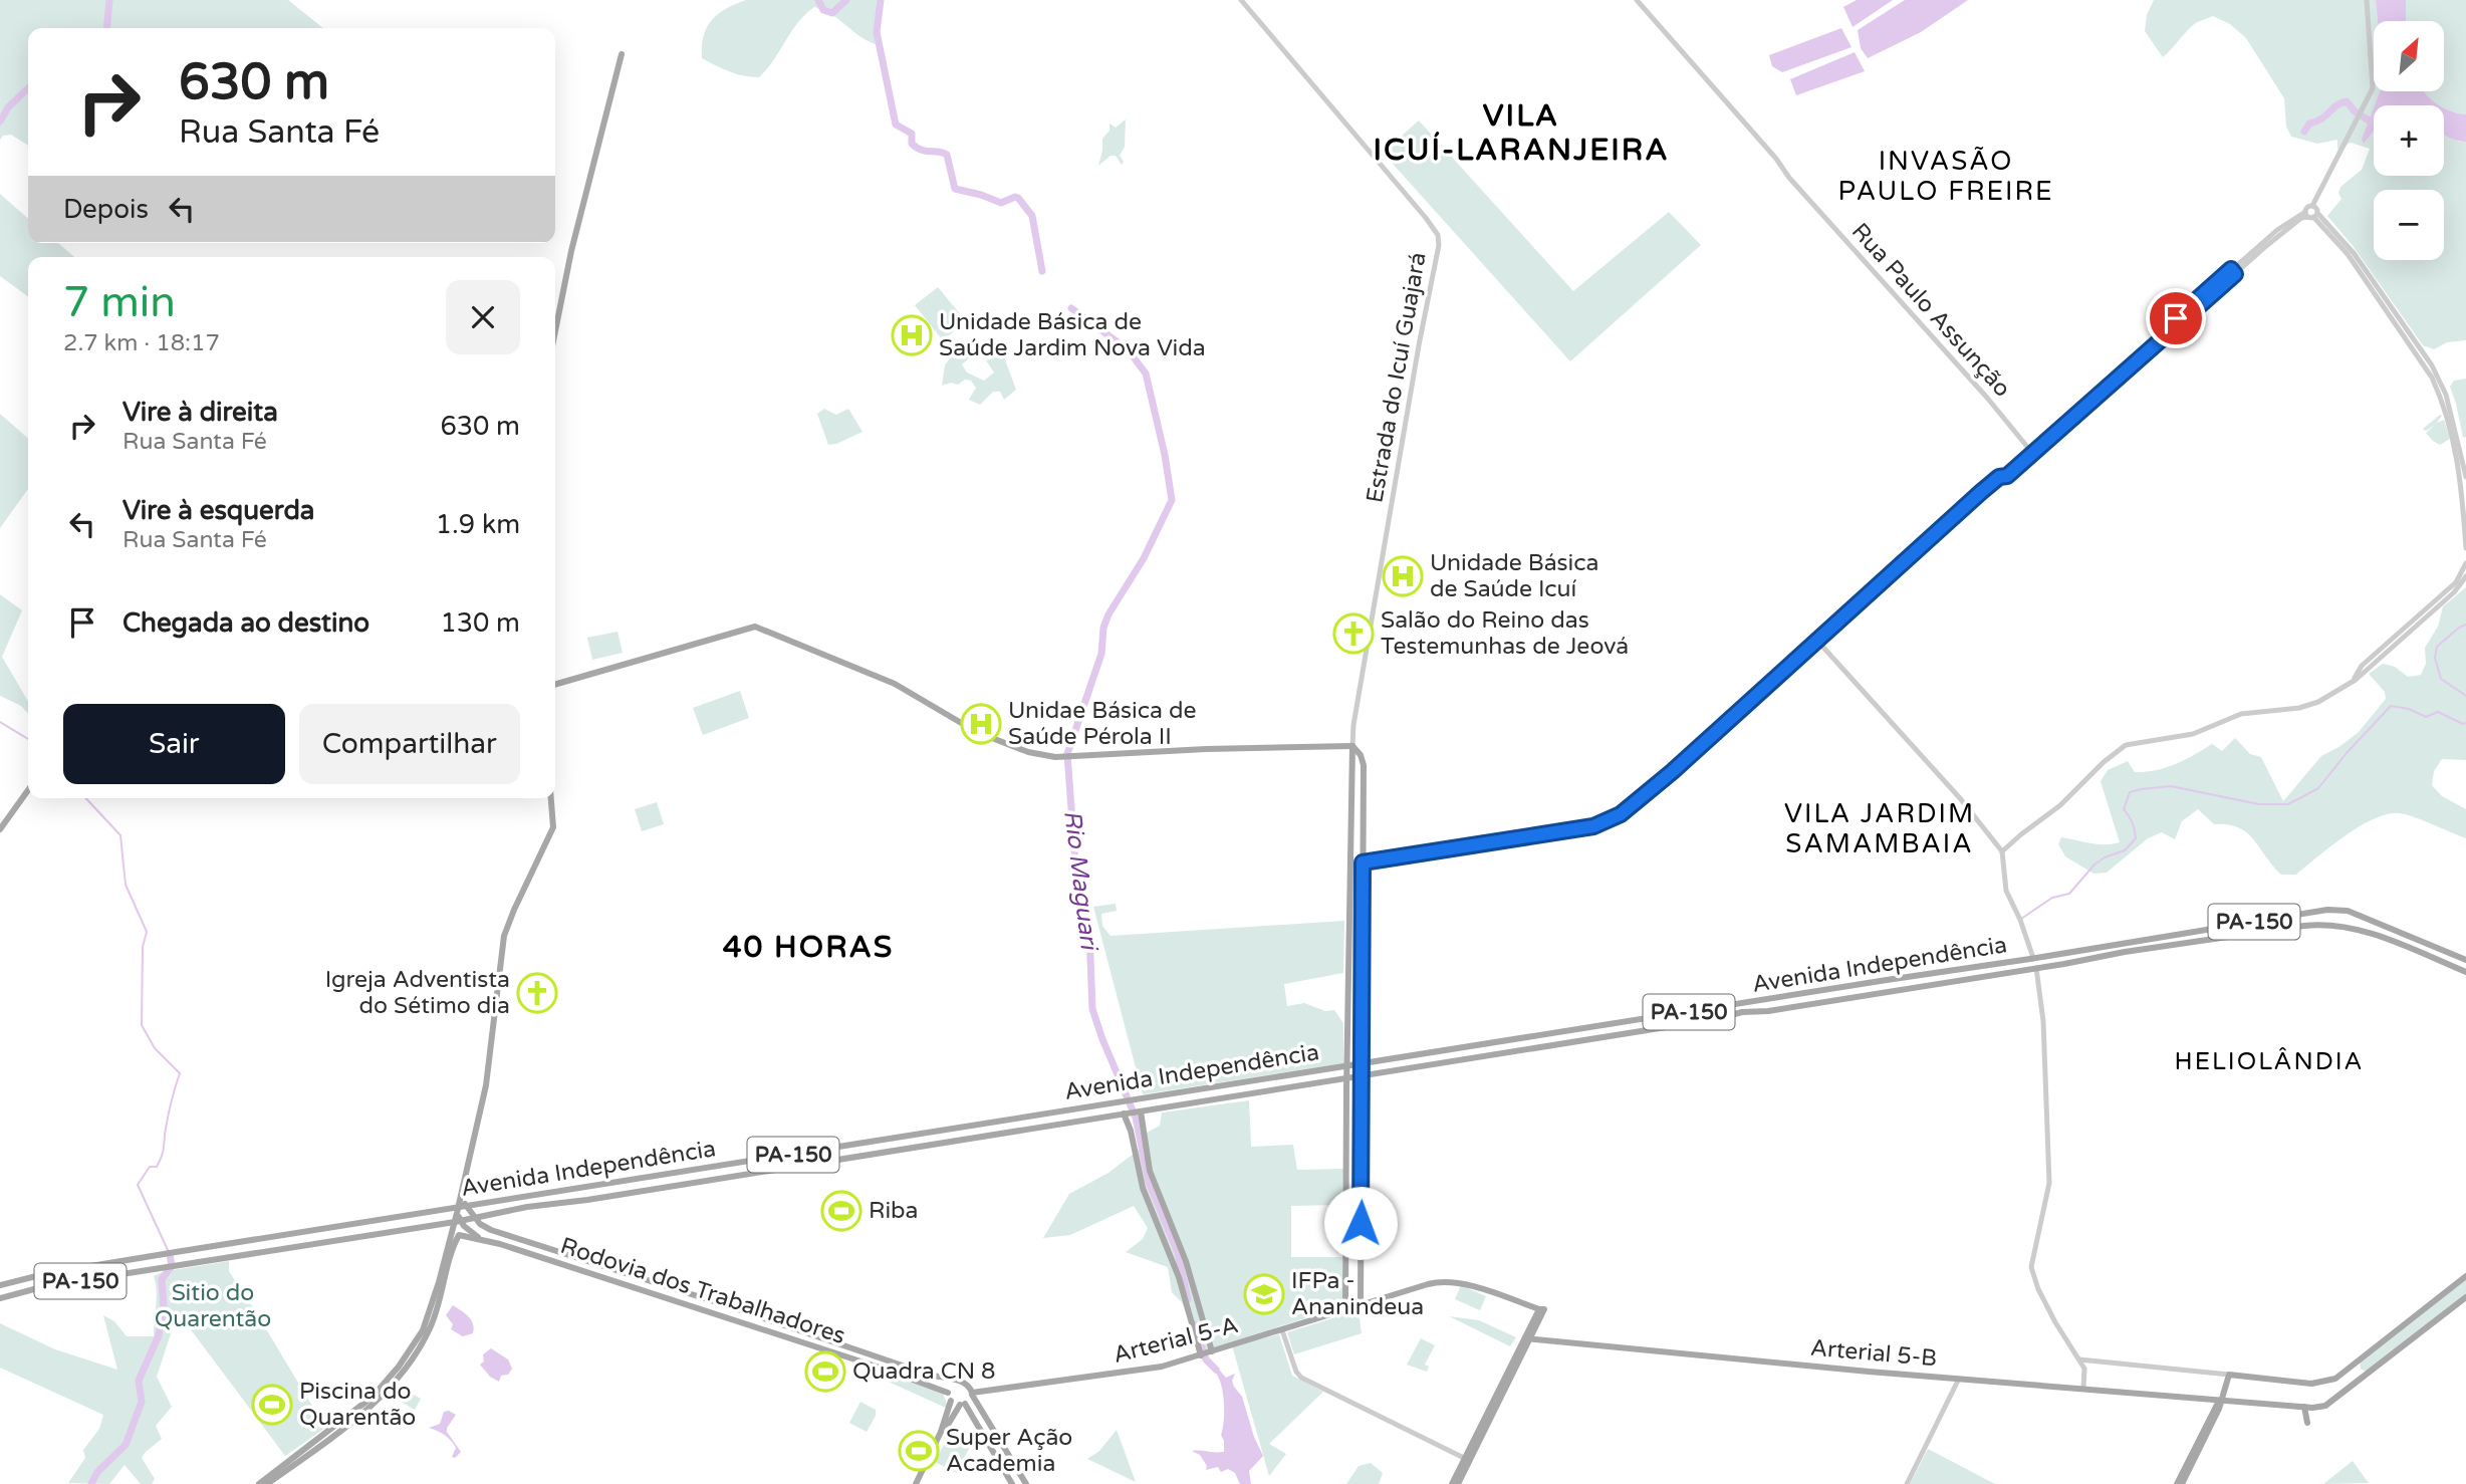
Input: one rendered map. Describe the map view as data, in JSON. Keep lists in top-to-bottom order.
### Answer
{
  "streets": {
    "main road": [
      "Estrada do Icuí Guajará",
      "PA-150",
      "Avenida Independência",
      "Rodovia dos Trabalhadores",
      "Arterial 5-A",
      "Arterial 5-B"
    ],
    "street": ["Rua Paulo Assunção"]
  },
  "crossings": [
    ["Estrada do Icuí Guajará", "Avenida Independência"],
    ["Estrada do Icuí Guajará", "Arterial 5-A"],
    ["Avenida Independência", "Rodovia dos Trabalhadores"],
    ["Rodovia dos Trabalhadores", "Arterial 5-A"],
    ["Arterial 5-A", "Arterial 5-B"]
  ],
  "districts": [
    "VILA ICUÍ-LARANJEIRA",
    "INVASÃO PAULO FREIRE",
    "VILA JARDIM SAMAMBAIA",
    "40 HORAS",
    "HELIOLÂNDIA"
  ],
  "water": ["Rio Maguari"],
  "parks": ["Sitio do Quarentão"],
  "places": {
    "hospital": ["Unidade Básica de Saúde Jardim Nova Vida", "Unidade Básica de Saúde Icuí", "Unidae Básica de Saúde Pérola II"],
    "church": ["Salão do Reino das Testemunhas de Jeová", "Igreja Adventista do Sétimo dia"],
    "sports": [
      "Riba",
      "Quadra CN 8",
      "Piscina do Quarentão",
      "Super Ação Academia"
    ],
    "school or university": ["IFPa - Ananindeua"]
  },
  "north": "top right",
  "page": {
    "map_buttons": ["+", "−"],
    "turn": ["630 m", "Rua Santa Fé"],
    "then": "Depois",
    "heading": ["7 min", "2.7 km · 18:17"],
    "list": [
      {
        "name": "Vire à direita",
        "note": "Rua Santa Fé",
        "value": "630 m"
      },
      {
        "name": "Vire à esquerda",
        "note": "Rua Santa Fé",
        "value": "1.9 km"
      },
      {
        "name": "Chegada ao destino",
        "value": "130 m"
      }
    ],
    "buttons": ["Sair", "Compartilhar"]
  }
}
